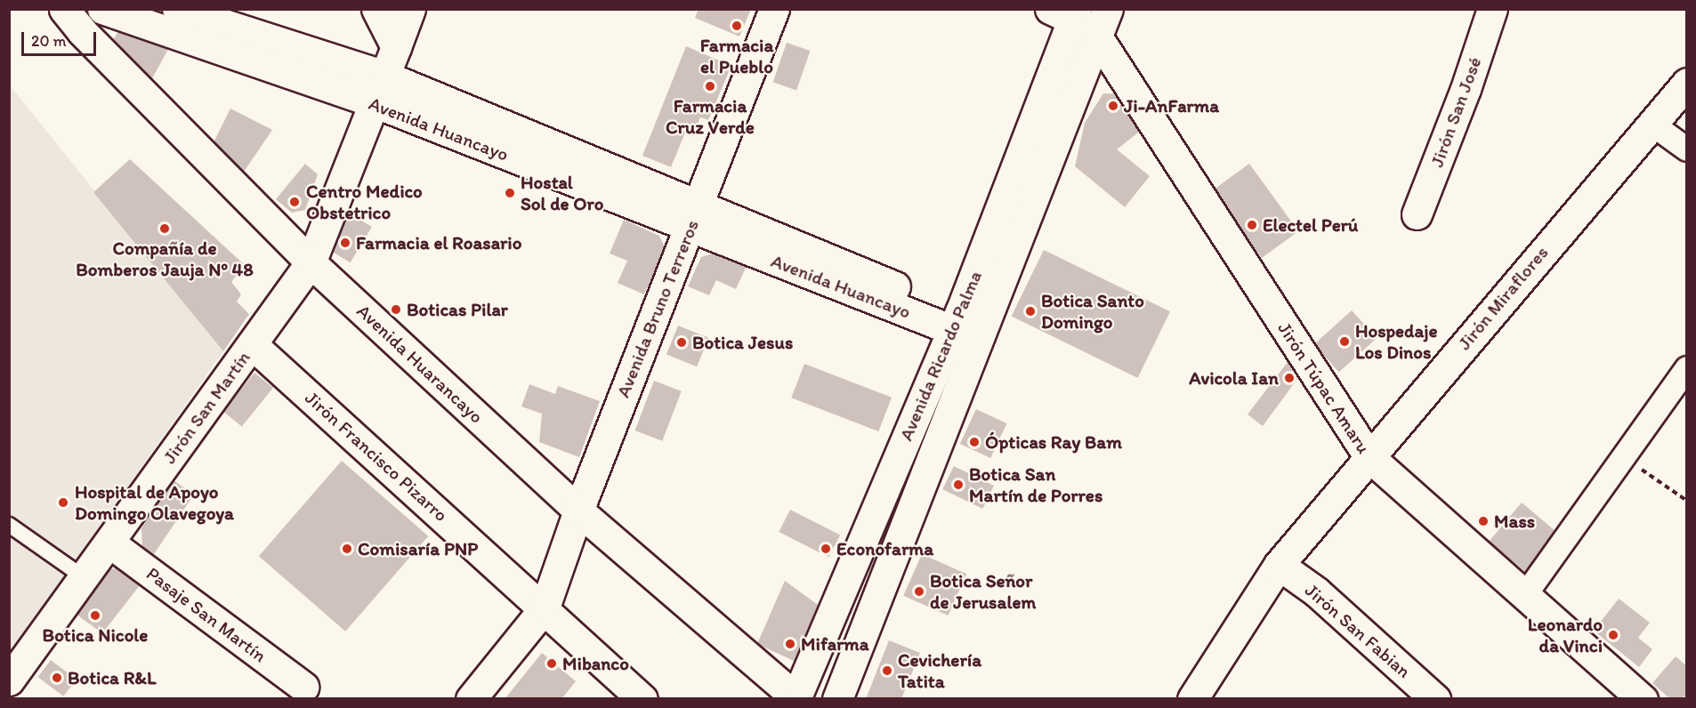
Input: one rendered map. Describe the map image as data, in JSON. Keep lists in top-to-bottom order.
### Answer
{
  "streets": {
    "street": [
      "Jirón San José",
      "Avenida Huancayo",
      "Jirón Miraflores",
      "Avenida Bruno Terreros",
      "Avenida Ricardo Palma",
      "Avenida Huarancayo",
      "Jirón Túpac Amaru",
      "Jirón San Martín",
      "Jirón Francisco Pizarro",
      "Pasaje San Martín",
      "Jirón San Fabian"
    ]
  },
  "crossings": [
    ["Avenida Huancayo", "Avenida Bruno Terreros"],
    ["Avenida Huancayo", "Avenida Ricardo Palma"],
    ["Avenida Huancayo", "Jirón San Martín"],
    ["Jirón Miraflores", "Jirón Túpac Amaru"],
    ["Jirón Miraflores", "Jirón San Fabian"],
    ["Avenida Bruno Terreros", "Avenida Huarancayo"],
    ["Avenida Bruno Terreros", "Jirón Francisco Pizarro"],
    ["Avenida Ricardo Palma", "Avenida Huarancayo"],
    ["Avenida Ricardo Palma", "Jirón Túpac Amaru"],
    ["Avenida Huarancayo", "Jirón San Martín"],
    ["Jirón San Martín", "Jirón Francisco Pizarro"],
    ["Jirón San Martín", "Pasaje San Martín"]
  ],
  "places": [
    "Farmacia el Pueblo",
    "Farmacia Cruz Verde",
    "Ji-AnFarma",
    "Hostal Sol de Oro",
    "Centro Medico Obstetrico",
    "Electel Perú",
    "Compañía de Bomberos Jauja Nº 48",
    "Farmacia el Roasario",
    "Boticas Pilar",
    "Botica Santo Domingo",
    "Hospedaje Los Dinos",
    "Botica Jesus",
    "Avicola Ian",
    "Ópticas Ray Bam",
    "Botica San Martín de Porres",
    "Hospital de Apoyo Domingo Olavegoya",
    "Mass",
    "Comisaría PNP",
    "Econofarma",
    "Botica Señor de Jerusalem",
    "Botica Nicole",
    "Leonardo da Vinci",
    "Mifarma",
    "Mibanco",
    "Cevichería Tatita",
    "Botica R&L"
  ],
  "scale_bar": "20 m"
}
